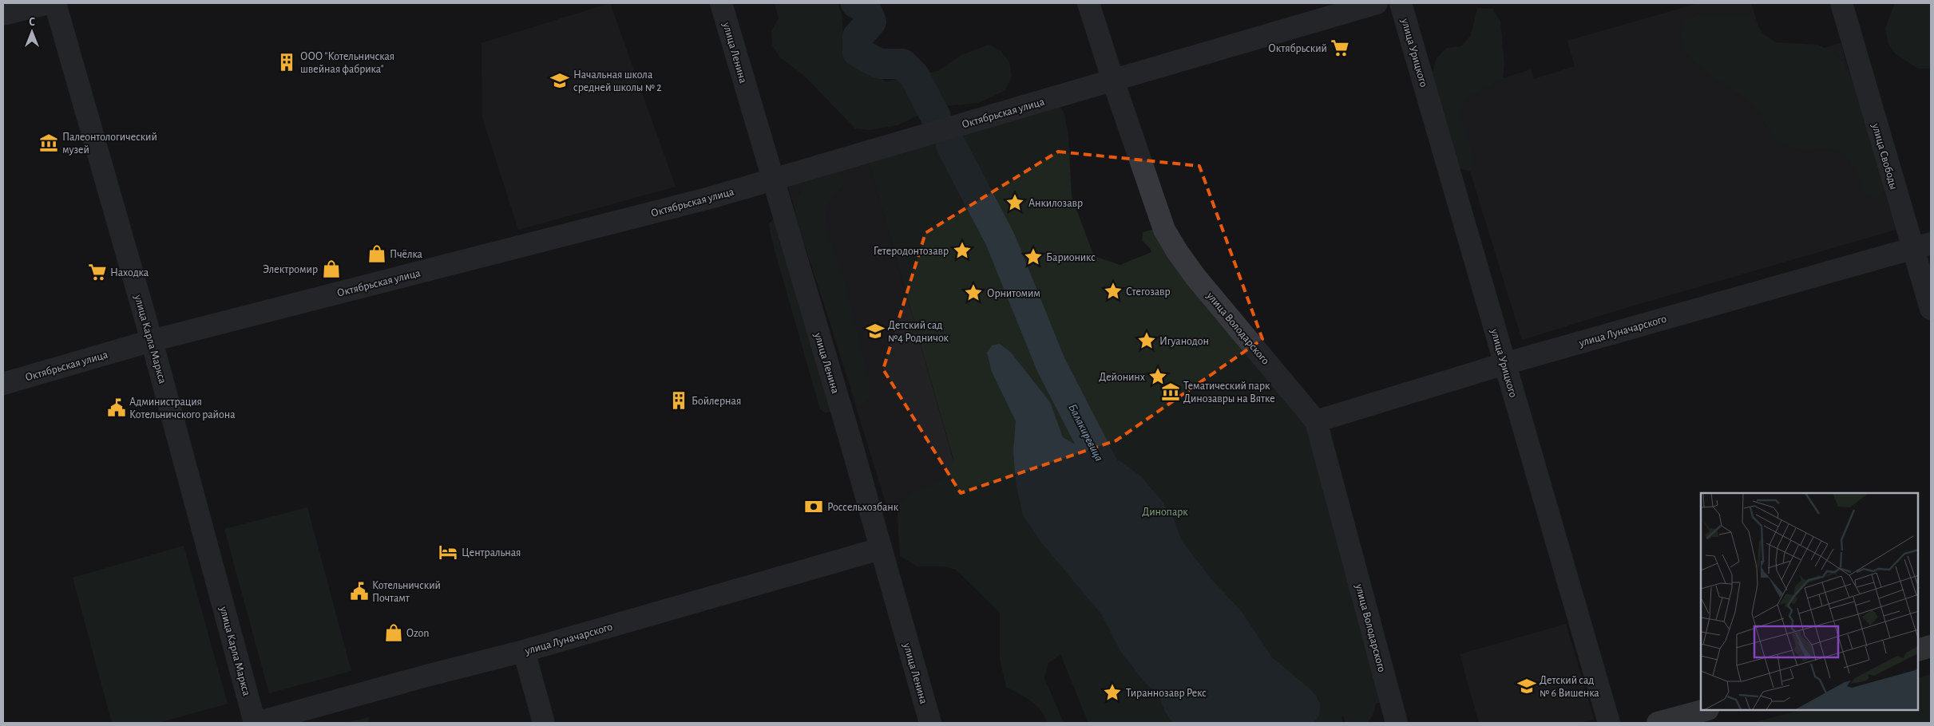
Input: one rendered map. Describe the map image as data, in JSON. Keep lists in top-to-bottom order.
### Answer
{
  "streets": {
    "street": [
      "улица Ленина",
      "улица Урицкого",
      "Октябрьская улица",
      "улица Свободы",
      "улица Володарского",
      "улица Луначарского",
      "улица Карла Маркса"
    ]
  },
  "crossings": [
    ["улица Ленина", "Октябрьская улица"],
    ["улица Ленина", "улица Луначарского"],
    ["улица Урицкого", "улица Луначарского"],
    ["Октябрьская улица", "улица Володарского"],
    ["Октябрьская улица", "улица Карла Маркса"],
    ["улица Свободы", "улица Луначарского"],
    ["улица Володарского", "улица Луначарского"],
    ["улица Луначарского", "улица Карла Маркса"]
  ],
  "water": ["Балакиревица"],
  "parks": ["Динопарк"],
  "places": {
    "supermarket": ["Октябрьский", "Находка"],
    "building": ["ООО \"Котельничская швейная фабрика\"", "Бойлерная"],
    "school or university": ["Начальная школа средней школы № 2", "Детский сад №4 Родничок", "Детский сад № 6 Вишенка"],
    "museum": ["Палеонтологический музей", "Тематический парк Динозавры на Вятке"],
    "place": [
      "Анкилозавр",
      "Гетеродонтозавр",
      "Барионикс",
      "Стегозавр",
      "Орнитомим",
      "Игуанодон",
      "Дейонинх",
      "Тираннозавр Рекс"
    ],
    "shop": ["Пчёлка", "Электромир", "Ozon"],
    "public building": ["Администрация Котельничского района", "Котельничский Почтамт"],
    "bank": ["Россельхозбанк"],
    "hotel": ["Центральная"]
  },
  "north": "top"
}
